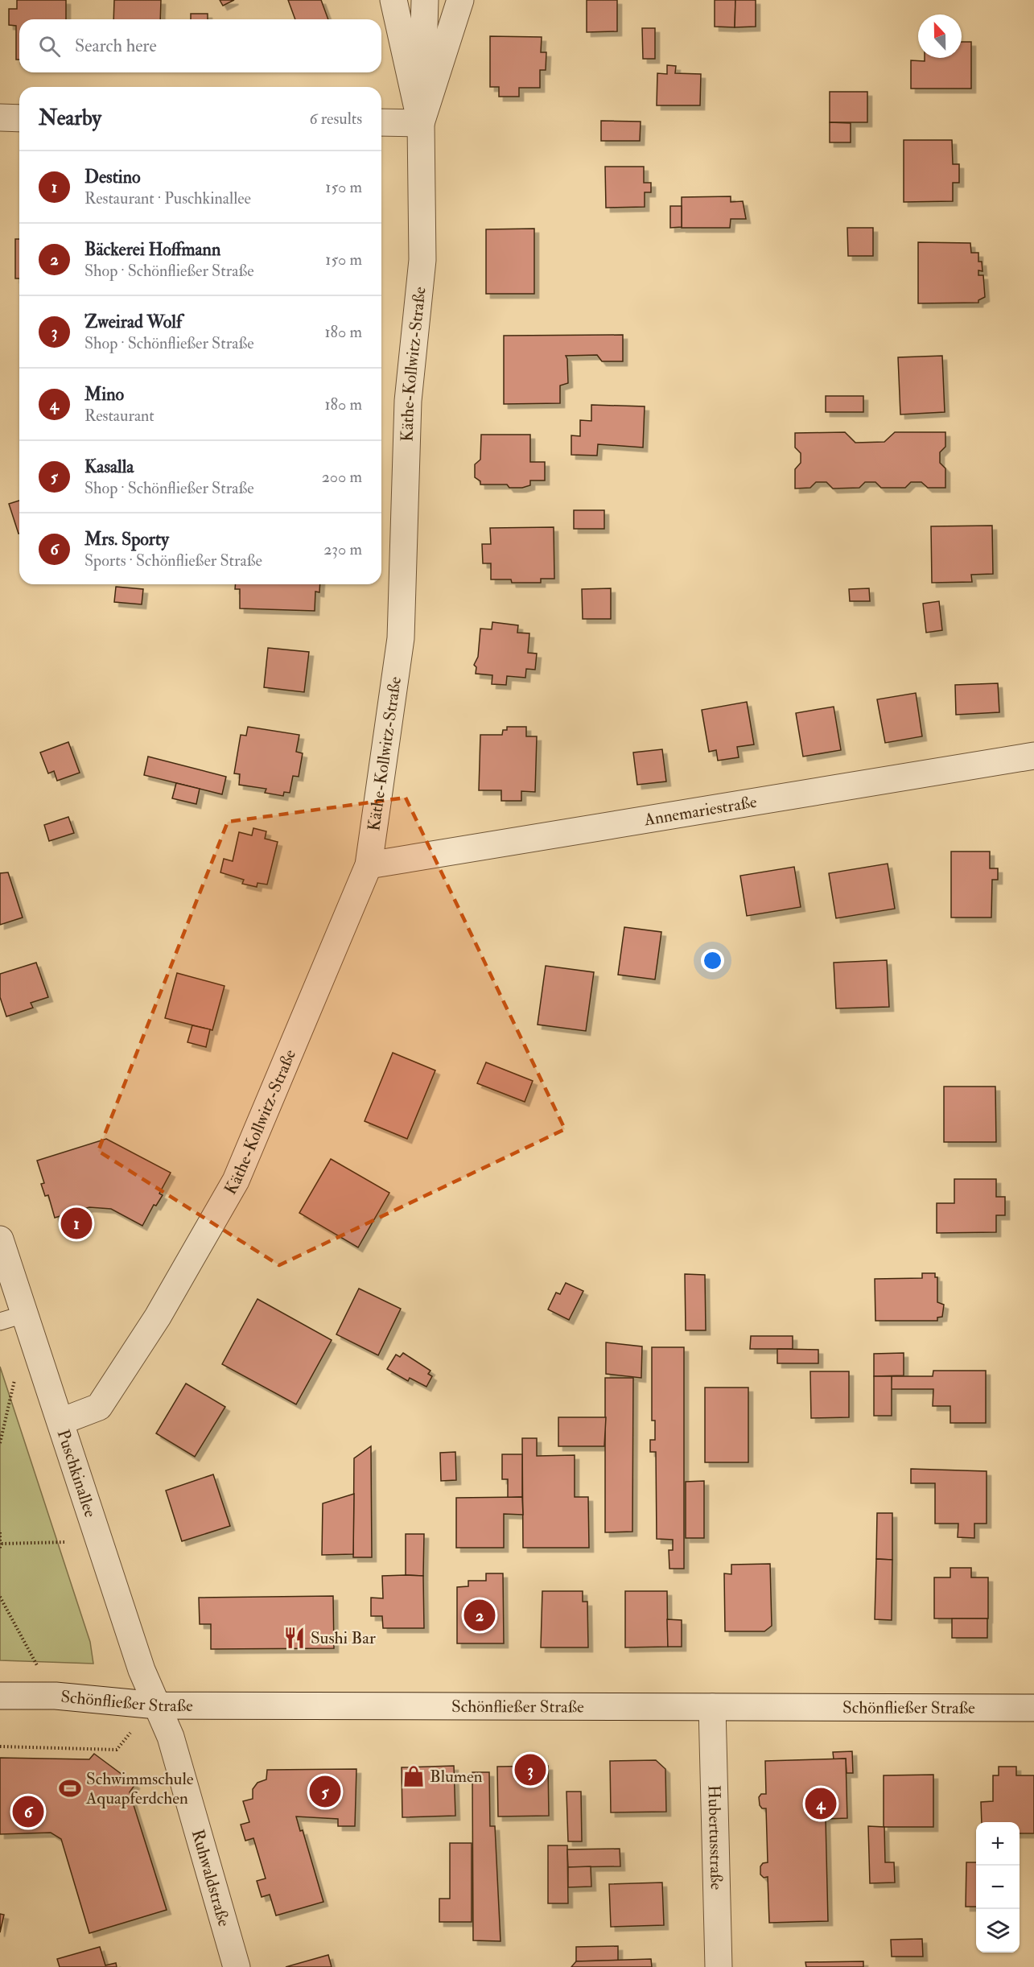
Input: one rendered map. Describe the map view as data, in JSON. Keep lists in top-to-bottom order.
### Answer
{
  "streets": {
    "street": [
      "Käthe-Kollwitz-Straße",
      "Annemariestraße",
      "Puschkinallee",
      "Schönfließer Straße",
      "Hubertusstraße",
      "Ruhwaldstraße"
    ]
  },
  "crossings": [
    ["Käthe-Kollwitz-Straße", "Annemariestraße"],
    ["Käthe-Kollwitz-Straße", "Puschkinallee"],
    ["Puschkinallee", "Schönfließer Straße"],
    ["Puschkinallee", "Ruhwaldstraße"],
    ["Schönfließer Straße", "Hubertusstraße"],
    ["Schönfließer Straße", "Ruhwaldstraße"]
  ],
  "places": {
    "restaurant": ["Sushi Bar"],
    "shop": ["Blumen"],
    "sports": ["Schwimmschule Aquapferdchen"]
  },
  "north": "top",
  "page": {
    "search": "Search here",
    "heading": ["Nearby", "6 results"],
    "list": [
      {
        "mark": "1",
        "name": "Destino",
        "note": "Restaurant · Puschkinallee",
        "value": "150 m"
      },
      {
        "mark": "2",
        "name": "Bäckerei Hoffmann",
        "note": "Shop · Schönfließer Straße",
        "value": "150 m"
      },
      {
        "mark": "3",
        "name": "Zweirad Wolf",
        "note": "Shop · Schönfließer Straße",
        "value": "180 m"
      },
      {
        "mark": "4",
        "name": "Mino",
        "note": "Restaurant",
        "value": "180 m"
      },
      {
        "mark": "5",
        "name": "Kasalla",
        "note": "Shop · Schönfließer Straße",
        "value": "200 m"
      },
      {
        "mark": "6",
        "name": "Mrs. Sporty",
        "note": "Sports · Schönfließer Straße",
        "value": "230 m"
      }
    ],
    "pins": [
      "1",
      "2",
      "3",
      "5",
      "4",
      "6"
    ],
    "map_buttons": ["+", "−"]
  }
}
